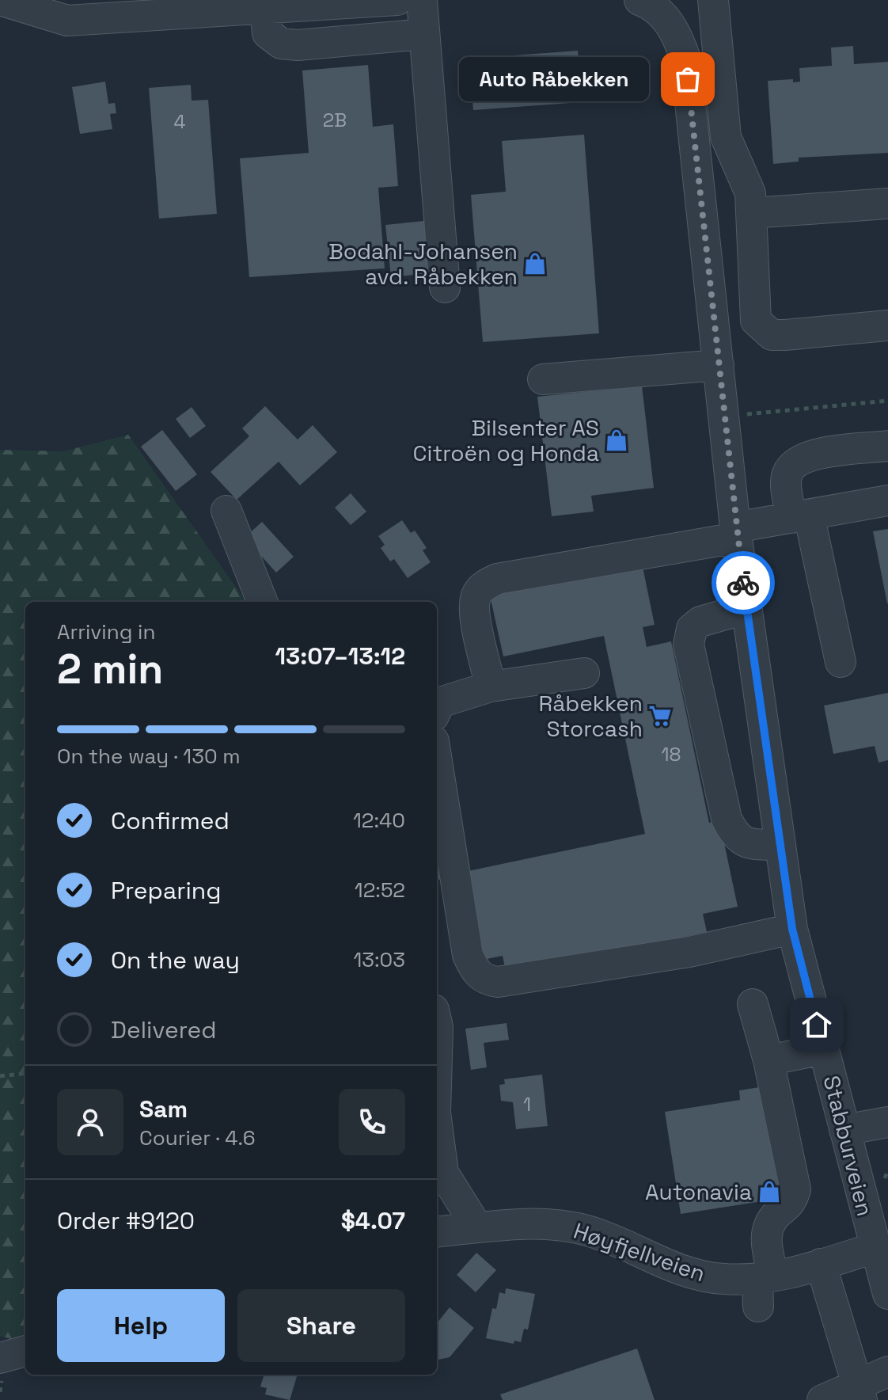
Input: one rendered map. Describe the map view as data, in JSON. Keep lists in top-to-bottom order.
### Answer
{
  "streets": {
    "street": ["Stabburveien", "Høyfjellveien"]
  },
  "crossings": [
    ["Stabburveien", "Høyfjellveien"]
  ],
  "places": {
    "other": ["Auto Råbekken"],
    "shop": ["Bodahl-Johansen avd. Råbekken", "Bilsenter AS Citroën og Honda", "Autonavia"],
    "supermarket": ["Råbekken Storcash"]
  },
  "house_numbers": [
    "2B",
    "4",
    "18",
    "1"
  ],
  "page": {
    "bubble": "Auto Råbekken",
    "heading": ["2 min", "Arriving in", "13:07–13:12"],
    "panel": [
      "Sam",
      "Courier · 4.6",
      "Order #9120",
      "$4.07"
    ],
    "bar": "On the way · 130 m",
    "list": [
      ["Confirmed", "12:40"],
      ["Preparing", "12:52"],
      ["On the way", "13:03"],
      "Delivered"
    ],
    "buttons": ["Help", "Share"]
  }
}
